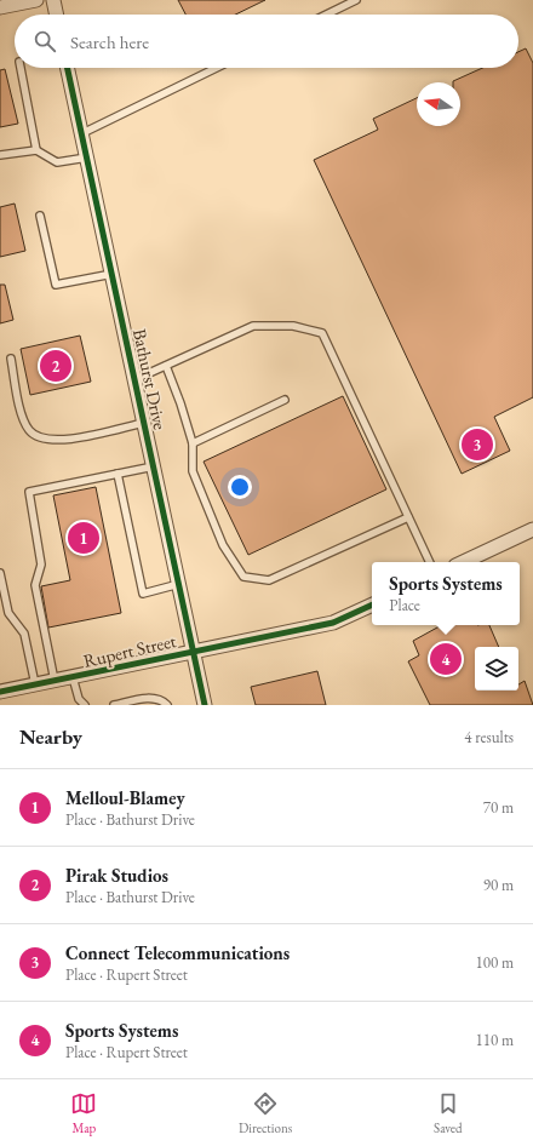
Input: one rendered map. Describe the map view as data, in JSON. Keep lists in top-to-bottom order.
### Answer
{
  "streets": {
    "street": ["Bathurst Drive", "Rupert Street"]
  },
  "crossings": [
    ["Bathurst Drive", "Rupert Street"]
  ],
  "north": "left",
  "page": {
    "search": "Search here",
    "pins": [
      "2",
      "3",
      "1",
      "4"
    ],
    "popup": ["Sports Systems", "Place"],
    "heading": ["Nearby", "4 results"],
    "list": [
      {
        "mark": "1",
        "name": "Melloul-Blamey",
        "note": "Place · Bathurst Drive",
        "value": "70 m"
      },
      {
        "mark": "2",
        "name": "Pirak Studios",
        "note": "Place · Bathurst Drive",
        "value": "90 m"
      },
      {
        "mark": "3",
        "name": "Connect Telecommunications",
        "note": "Place · Rupert Street",
        "value": "100 m"
      },
      {
        "mark": "4",
        "name": "Sports Systems",
        "note": "Place · Rupert Street",
        "value": "110 m"
      }
    ],
    "nav": ["Map", "Directions", "Saved"]
  }
}
